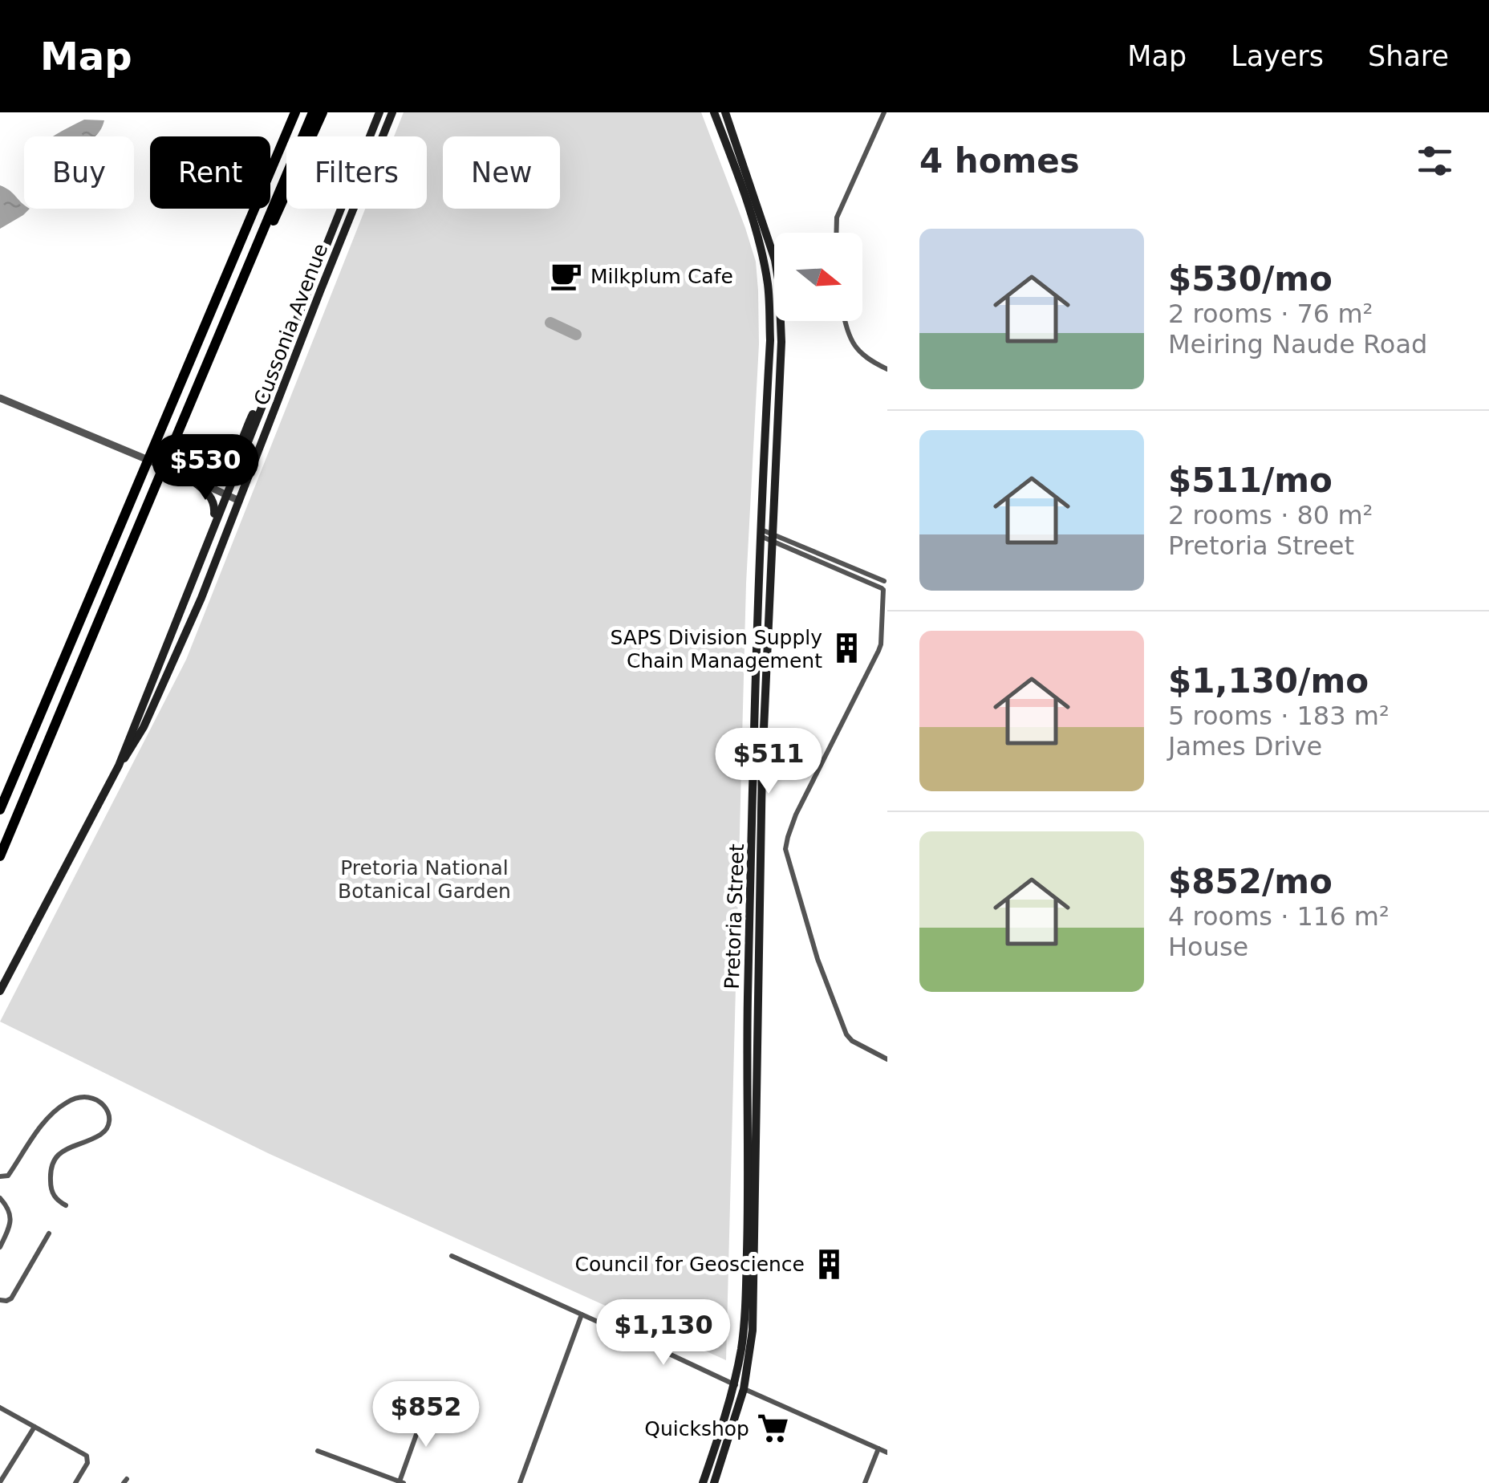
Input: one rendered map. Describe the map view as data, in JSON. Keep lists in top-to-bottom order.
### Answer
{
  "streets": {
    "main road": ["Cussonia Avenue", "Pretoria Street"]
  },
  "parks": ["Pretoria National Botanical Garden"],
  "places": {
    "cafe": ["Milkplum Cafe"],
    "building": ["SAPS Division Supply Chain Management", "Council for Geoscience"],
    "supermarket": ["Quickshop"]
  },
  "north": "right",
  "page": {
    "header": "Map",
    "nav": ["Map", "Layers", "Share"],
    "heading": "4 homes",
    "chip": [
      "Buy",
      "Rent",
      "Filters",
      "New"
    ],
    "list": [
      {
        "name": "$530/mo",
        "note": "2 rooms · 76 m² · Meiring Naude Road"
      },
      {
        "name": "$511/mo",
        "note": "2 rooms · 80 m² · Pretoria Street"
      },
      {
        "name": "$1,130/mo",
        "note": "5 rooms · 183 m² · James Drive"
      },
      {
        "name": "$852/mo",
        "note": "4 rooms · 116 m² · House"
      }
    ],
    "price": [
      "$530",
      "$511",
      "$1,130",
      "$852"
    ]
  }
}
